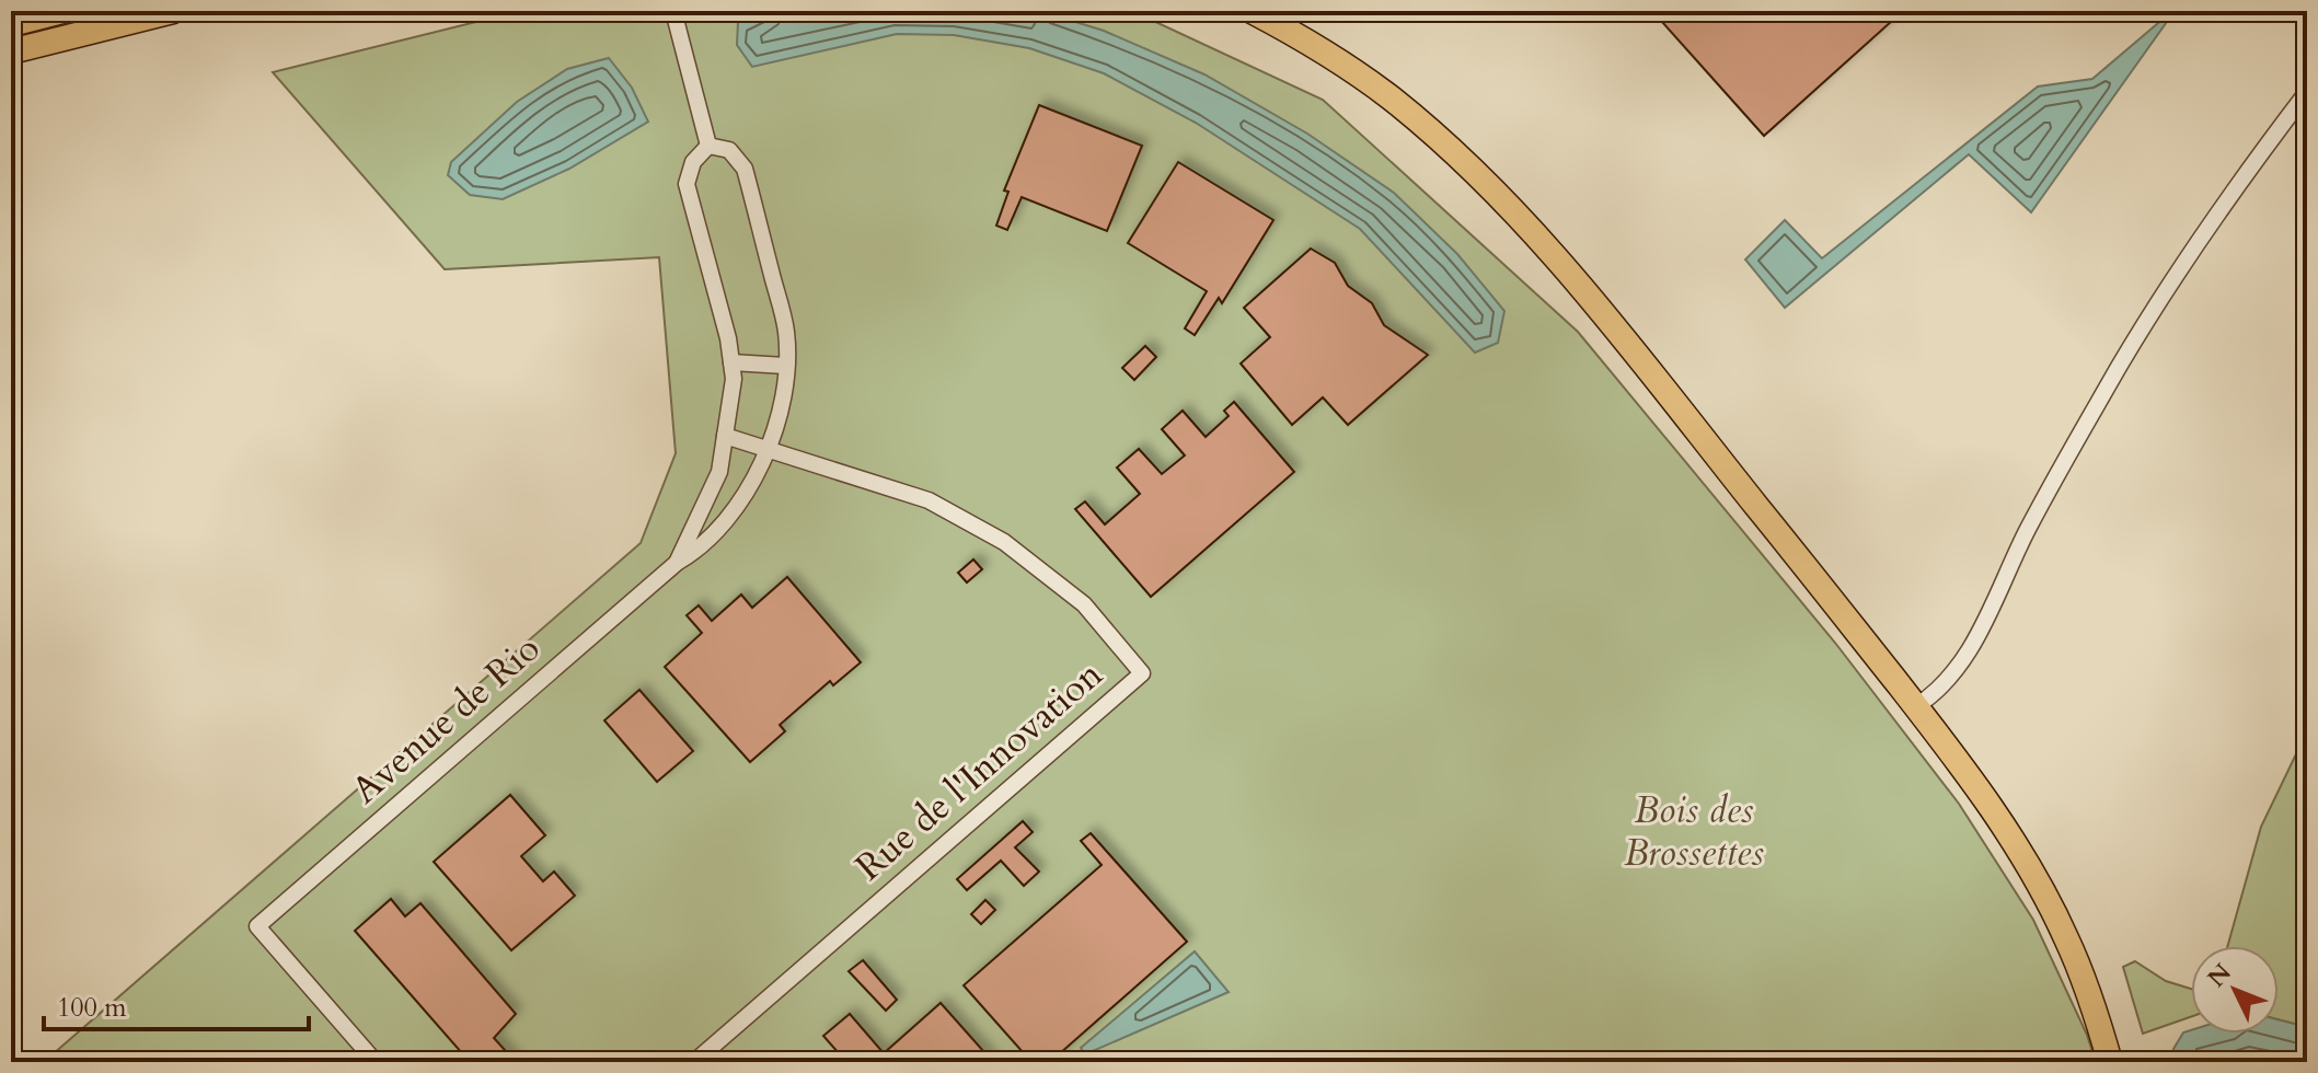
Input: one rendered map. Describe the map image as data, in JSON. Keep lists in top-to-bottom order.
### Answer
{
  "streets": {
    "street": ["Avenue de Rio", "Rue de l'Innovation"]
  },
  "crossings": [
    ["Avenue de Rio", "Rue de l'Innovation"]
  ],
  "parks": ["Bois des Brossettes"],
  "scale_bar": "100 m",
  "north": "top left"
}
